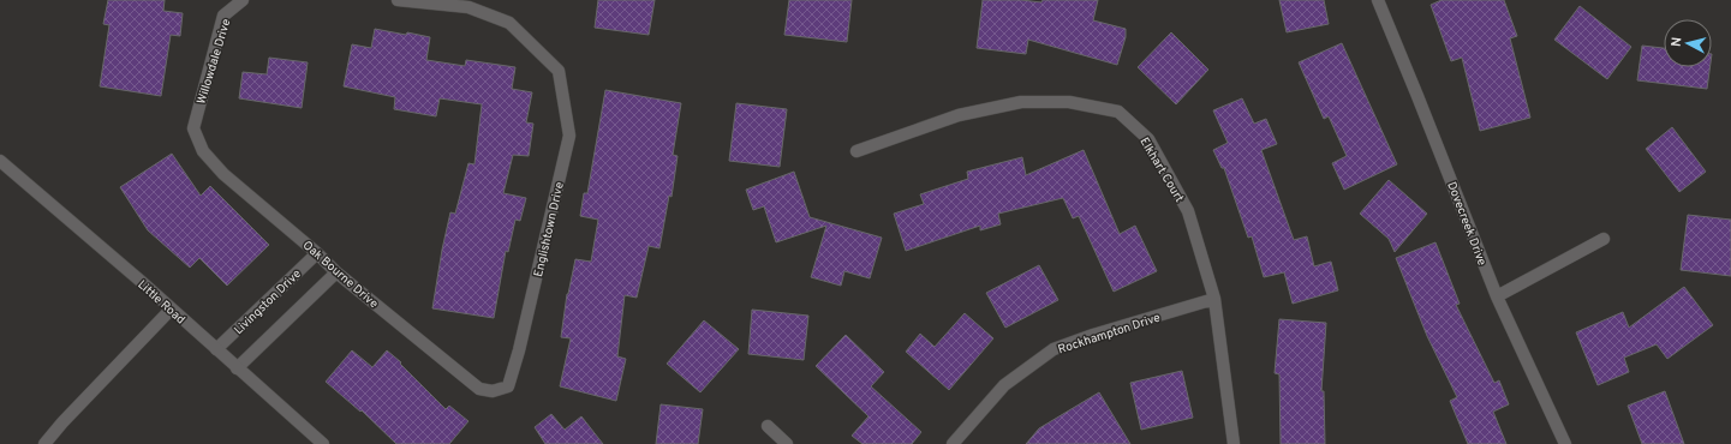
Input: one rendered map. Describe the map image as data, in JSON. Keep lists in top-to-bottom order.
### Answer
{
  "streets": {
    "street": [
      "Willowdale Drive",
      "Elkhart Court",
      "Dovecreek Drive",
      "Englishtown Drive",
      "Oak Bourne Drive",
      "Little Road",
      "Livingston Drive",
      "Rockhampton Drive"
    ]
  },
  "crossings": [
    ["Willowdale Drive", "Oak Bourne Drive"],
    ["Elkhart Court", "Rockhampton Drive"],
    ["Englishtown Drive", "Oak Bourne Drive"],
    ["Oak Bourne Drive", "Livingston Drive"],
    ["Little Road", "Livingston Drive"]
  ],
  "north": "left"
}
